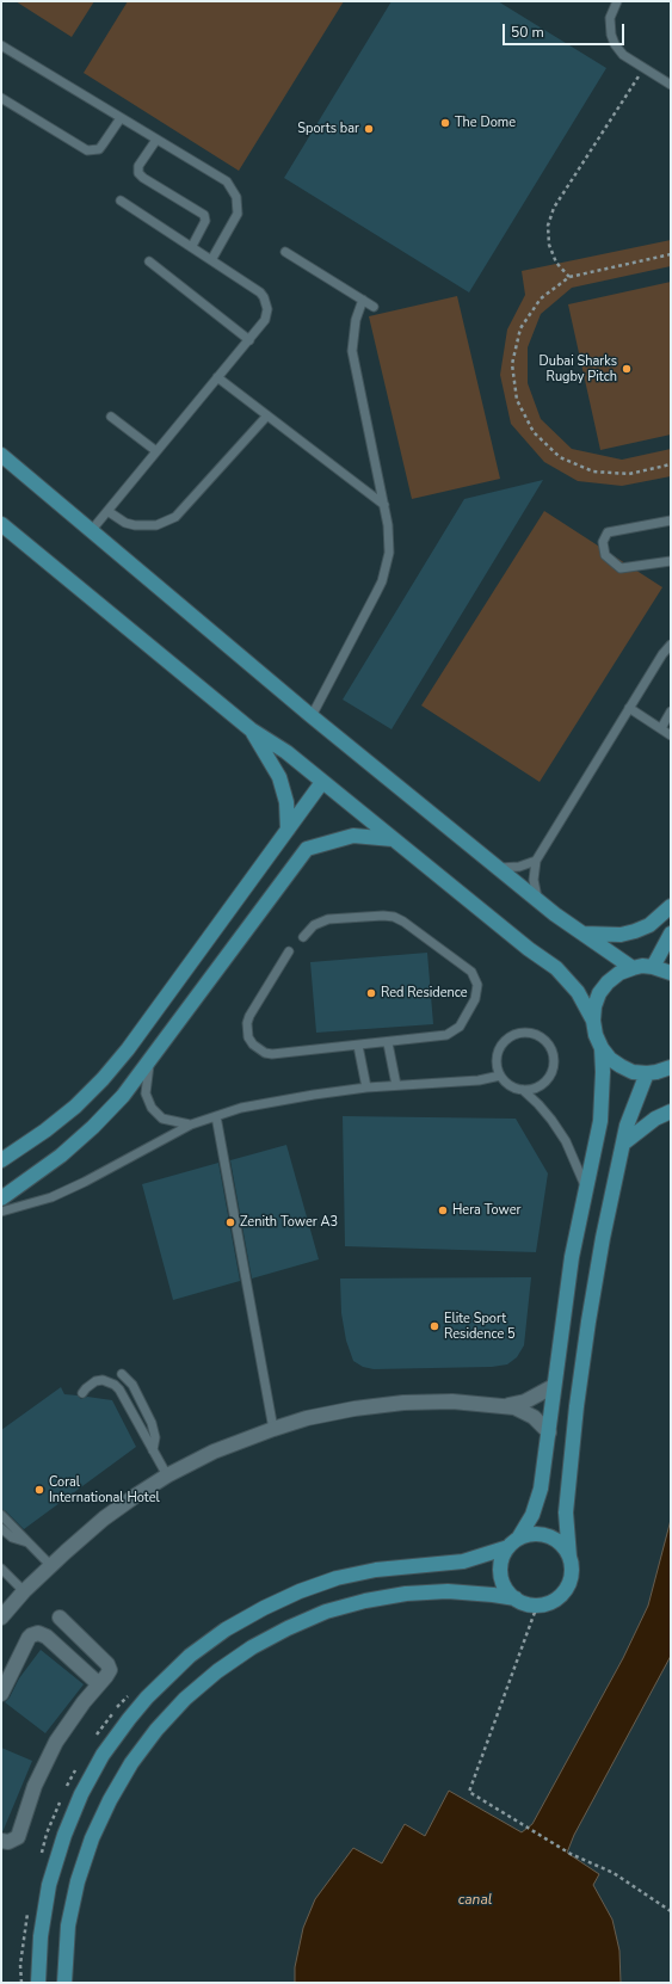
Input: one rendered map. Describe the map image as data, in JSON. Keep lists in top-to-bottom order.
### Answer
{
  "water": ["canal"],
  "places": [
    "The Dome",
    "Sports bar",
    "Dubai Sharks Rugby Pitch",
    "Red Residence",
    "Hera Tower",
    "Zenith Tower A3",
    "Elite Sport Residence 5",
    "Coral International Hotel"
  ],
  "scale_bar": "50 m"
}
